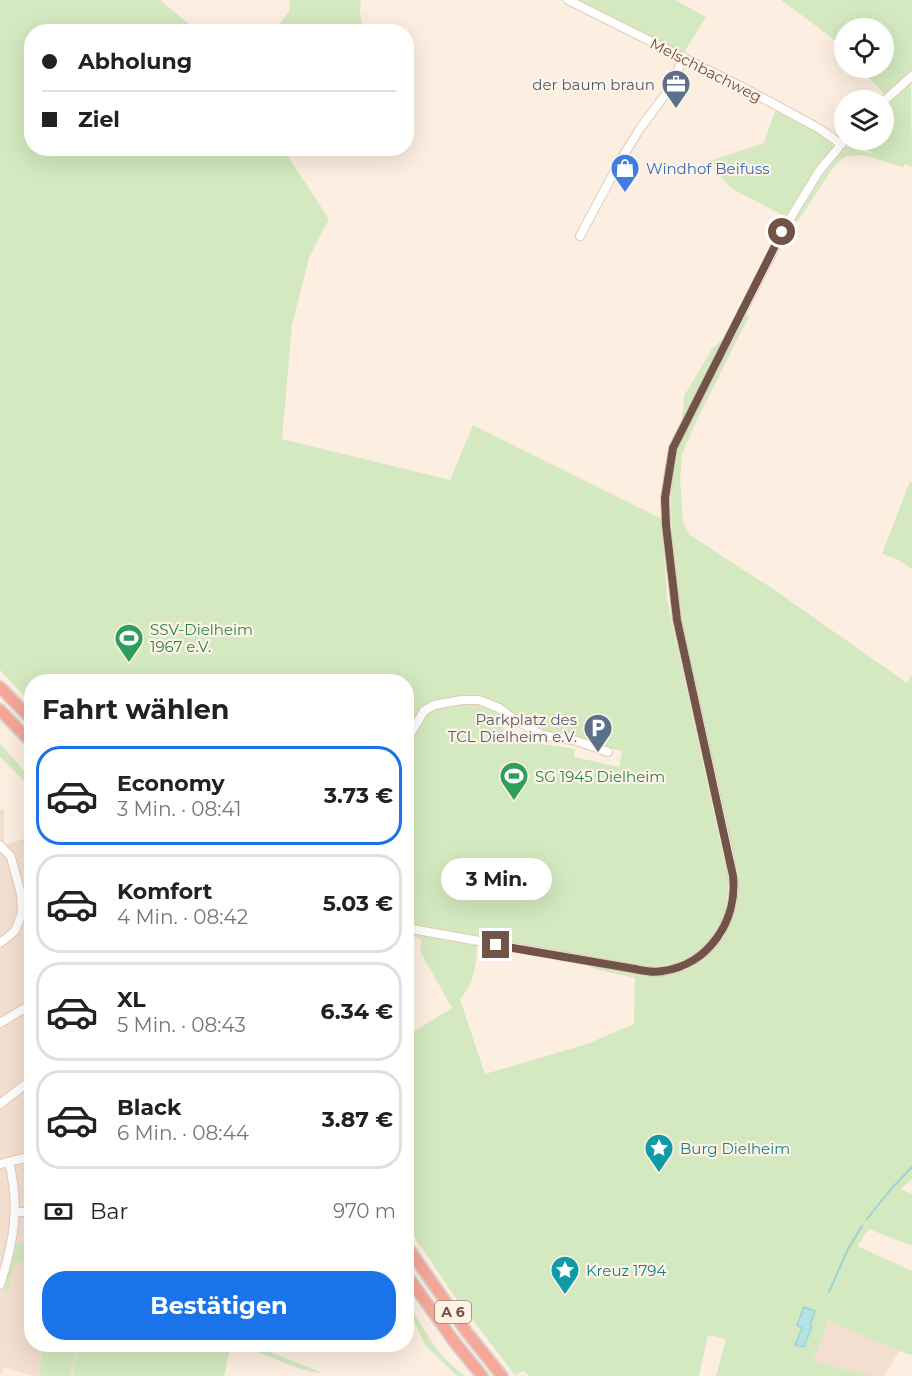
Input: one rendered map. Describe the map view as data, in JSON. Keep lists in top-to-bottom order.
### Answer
{
  "streets": {
    "highway": ["A 6"],
    "street": ["Melschbachweg"]
  },
  "places": {
    "office": ["der baum braun"],
    "shop": ["Windhof Beifuss"],
    "sports": ["SSV-Dielheim 1967 e.V.", "SG 1945 Dielheim"],
    "parking": ["Parkplatz des TCL Dielheim e.V."],
    "place": ["Burg Dielheim", "Kreuz 1794"]
  },
  "page": {
    "banner": ["Abholung", "Ziel"],
    "heading": "Fahrt wählen",
    "list": [
      {
        "name": "Economy",
        "note": "3 Min. · 08:41",
        "value": "3.73 €"
      },
      {
        "name": "Komfort",
        "note": "4 Min. · 08:42",
        "value": "5.03 €"
      },
      {
        "name": "XL",
        "note": "5 Min. · 08:43",
        "value": "6.34 €"
      },
      {
        "name": "Black",
        "note": "6 Min. · 08:44",
        "value": "3.87 €"
      }
    ],
    "bubble": "3 Min.",
    "pay": ["Bar", "970 m"],
    "buttons": "Bestätigen"
  }
}
